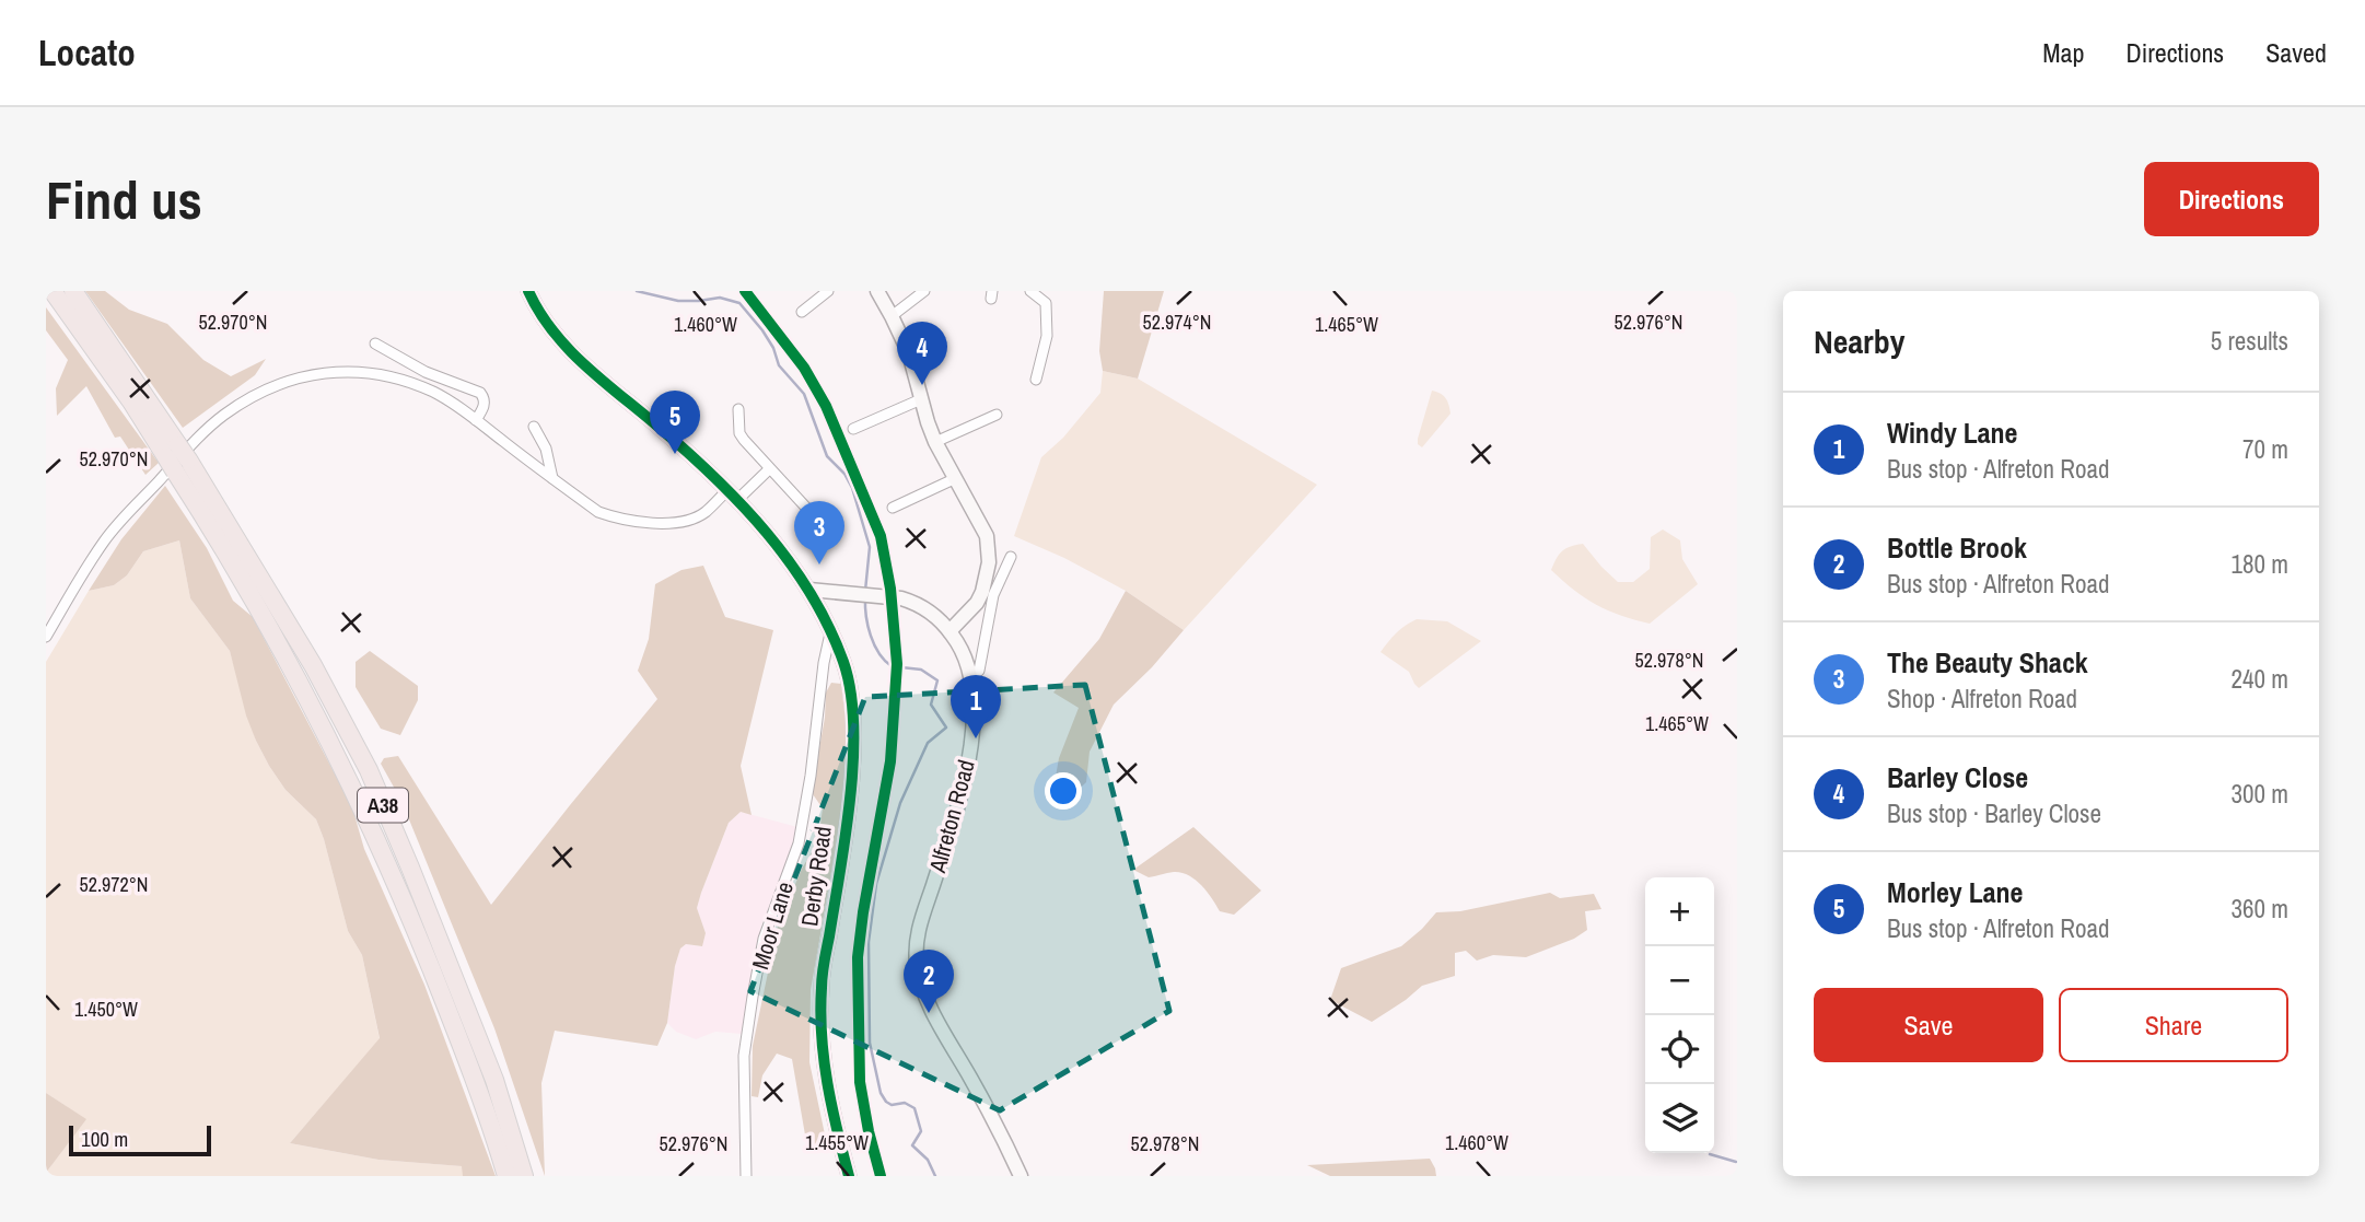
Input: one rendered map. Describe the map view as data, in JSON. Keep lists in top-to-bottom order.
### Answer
{
  "streets": {
    "highway": ["A38"],
    "street": ["Alfreton Road", "Derby Road", "Moor Lane"]
  },
  "crossings": [
    ["Alfreton Road", "Derby Road"],
    ["Derby Road", "Moor Lane"]
  ],
  "scale_bar": "100 m",
  "page": {
    "header": "Locato",
    "nav": ["Map", "Directions", "Saved"],
    "buttons": [
      "Directions",
      ["Save", "Share"]
    ],
    "title": "Find us",
    "heading": ["Nearby", "5 results"],
    "pins": [
      "4",
      "5",
      "3",
      "1",
      "2"
    ],
    "list": [
      {
        "mark": "1",
        "name": "Windy Lane",
        "note": "Bus stop · Alfreton Road",
        "value": "70 m"
      },
      {
        "mark": "2",
        "name": "Bottle Brook",
        "note": "Bus stop · Alfreton Road",
        "value": "180 m"
      },
      {
        "mark": "3",
        "name": "The Beauty Shack",
        "note": "Shop · Alfreton Road",
        "value": "240 m"
      },
      {
        "mark": "4",
        "name": "Barley Close",
        "note": "Bus stop · Barley Close",
        "value": "300 m"
      },
      {
        "mark": "5",
        "name": "Morley Lane",
        "note": "Bus stop · Alfreton Road",
        "value": "360 m"
      }
    ],
    "map_buttons": ["+", "−"],
    "scale": "100 m"
  },
  "coordinates": [
    "52.970°N",
    "52.974°N",
    "52.976°N",
    "1.460°W",
    "1.465°W",
    "52.978°N",
    "52.972°N",
    "1.450°W",
    "1.455°W"
  ]
}
